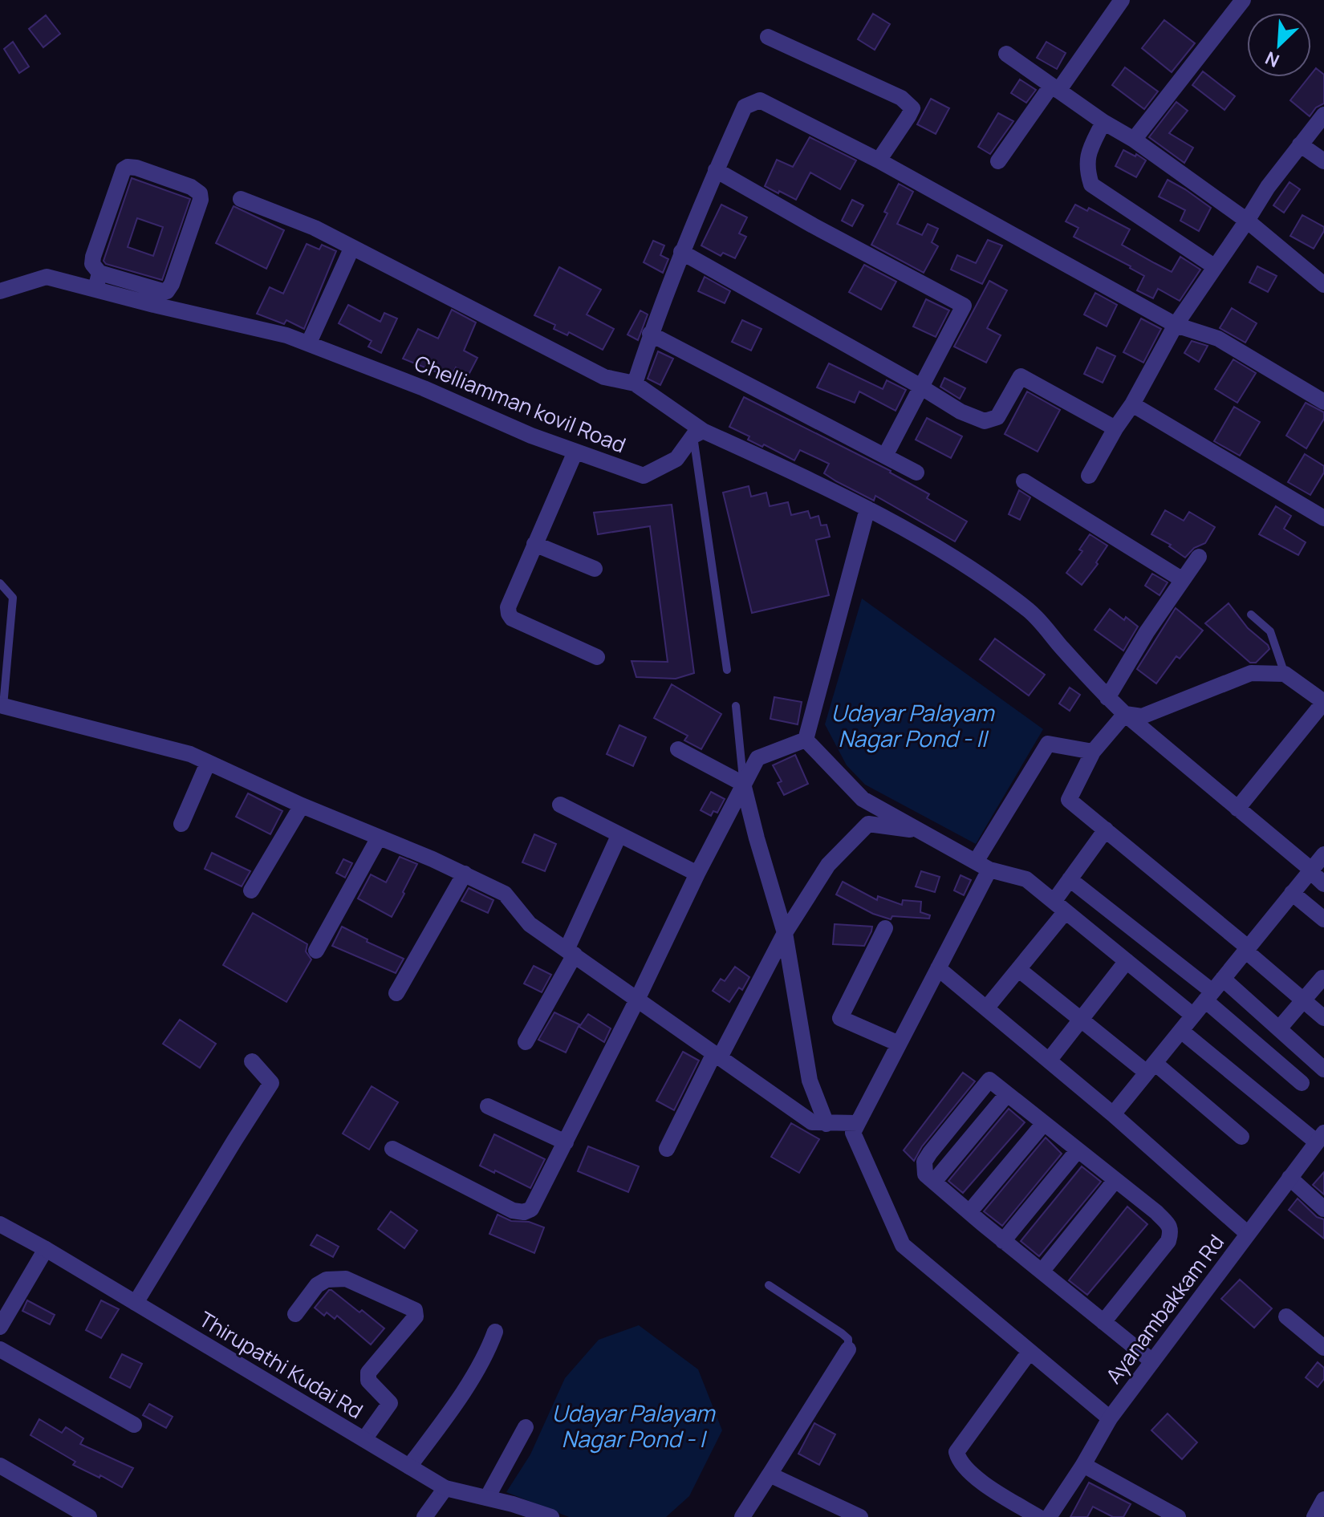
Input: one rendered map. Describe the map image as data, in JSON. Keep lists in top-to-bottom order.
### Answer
{
  "streets": {
    "street": ["Chelliamman kovil Road", "Ayanambakkam Rd", "Thirupathi Kudai Rd"]
  },
  "water": ["Udayar Palayam Nagar Pond - II", "Udayar Palayam Nagar Pond - I"],
  "north": "bottom left"
}
